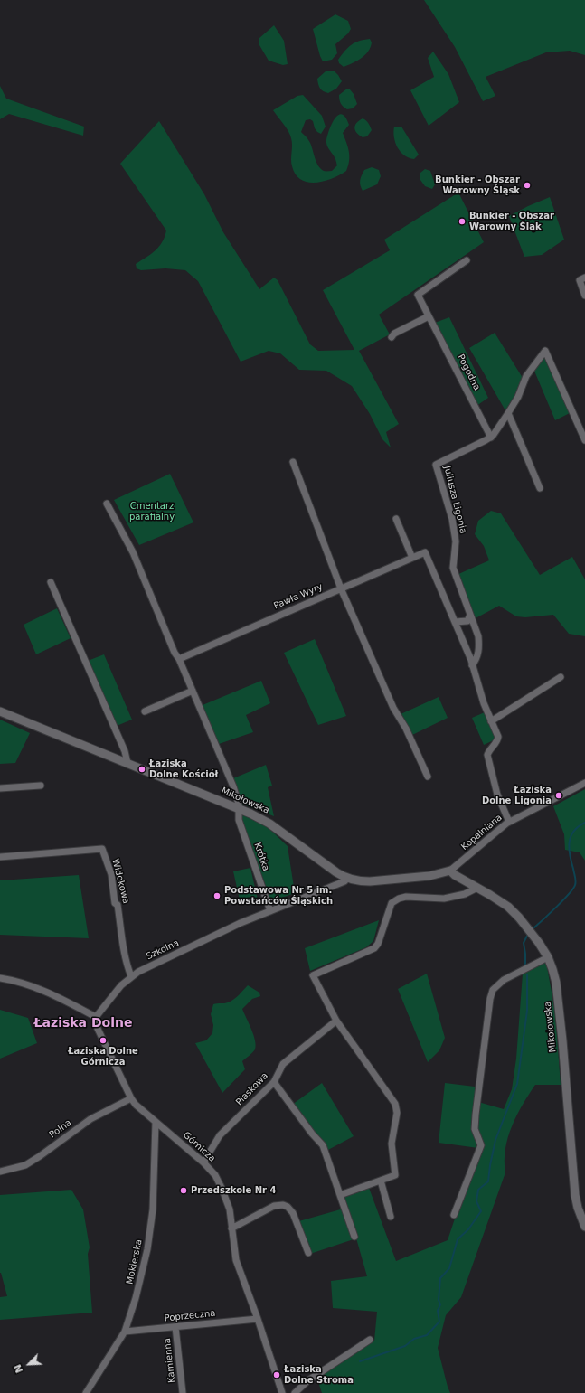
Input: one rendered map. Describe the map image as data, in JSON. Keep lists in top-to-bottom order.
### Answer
{
  "streets": {
    "street": [
      "Pogodna",
      "Juliusza Ligonia",
      "Pawła Wyry",
      "Mikołowska",
      "Kopalniana",
      "Krótka",
      "Widokowa",
      "Szkolna",
      "Piaskowa",
      "Polna",
      "Górnicza",
      "Mokierska",
      "Poprzeczna",
      "Kamienna"
    ]
  },
  "crossings": [
    ["Pogodna", "Juliusza Ligonia"],
    ["Pawła Wyry", "Krótka"],
    ["Mikołowska", "Kopalniana"],
    ["Mikołowska", "Krótka"],
    ["Mikołowska", "Szkolna"],
    ["Krótka", "Szkolna"],
    ["Widokowa", "Szkolna"],
    ["Szkolna", "Górnicza"],
    ["Piaskowa", "Górnicza"],
    ["Polna", "Górnicza"],
    ["Górnicza", "Mokierska"],
    ["Górnicza", "Poprzeczna"],
    ["Mokierska", "Poprzeczna"],
    ["Poprzeczna", "Kamienna"]
  ],
  "districts": ["Łaziska Dolne"],
  "parks": ["Cmentarz parafialny"],
  "places": [
    "Bunkier - Obszar Warowny Śląsk",
    "Bunkier - Obszar Warowny Śląk",
    "Łaziska Dolne Kościół",
    "Łaziska Dolne Ligonia",
    "Podstawowa Nr 5 im. Powstańców Śląskich",
    "Łaziska Dolne Górnicza",
    "Przedszkole Nr 4",
    "Łaziska Dolne Stroma"
  ],
  "north": "bottom left"
}
